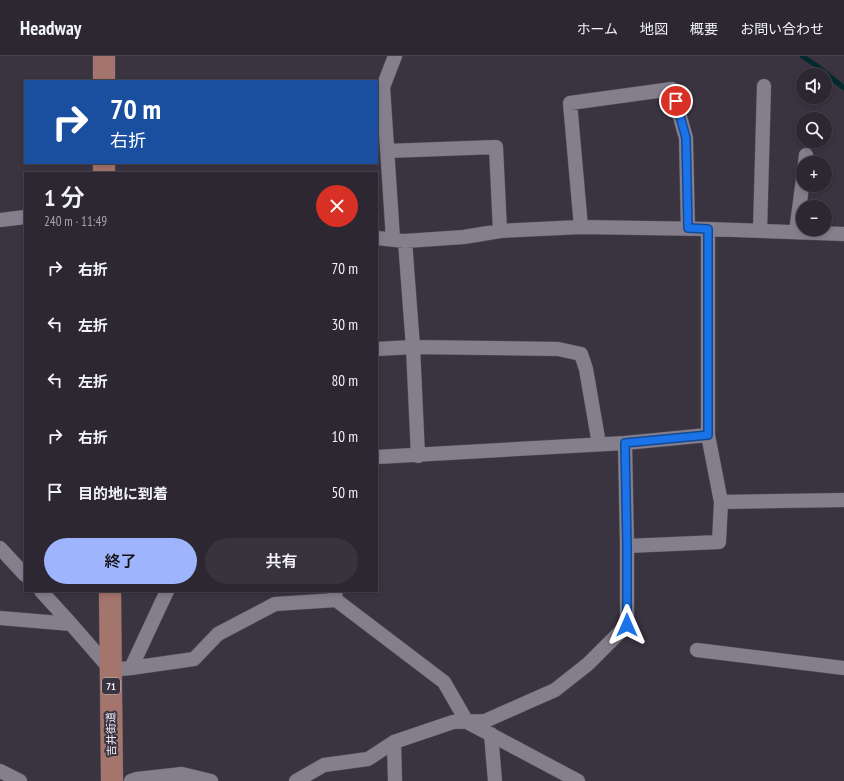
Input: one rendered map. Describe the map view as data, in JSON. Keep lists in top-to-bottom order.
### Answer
{
  "streets": {
    "main road": ["71", "吉井街道"]
  },
  "page": {
    "header": "Headway",
    "nav": [
      "ホーム",
      "地図",
      "概要",
      "お問い合わせ"
    ],
    "map_buttons": ["+", "−"],
    "turn": ["70 m", "右折"],
    "heading": ["1 分", "240 m · 11:49"],
    "list": [
      {
        "name": "右折",
        "value": "70 m"
      },
      {
        "name": "左折",
        "value": "30 m"
      },
      {
        "name": "左折",
        "value": "80 m"
      },
      {
        "name": "右折",
        "value": "10 m"
      },
      {
        "name": "目的地に到着",
        "value": "50 m"
      }
    ],
    "buttons": ["終了", "共有"]
  }
}
